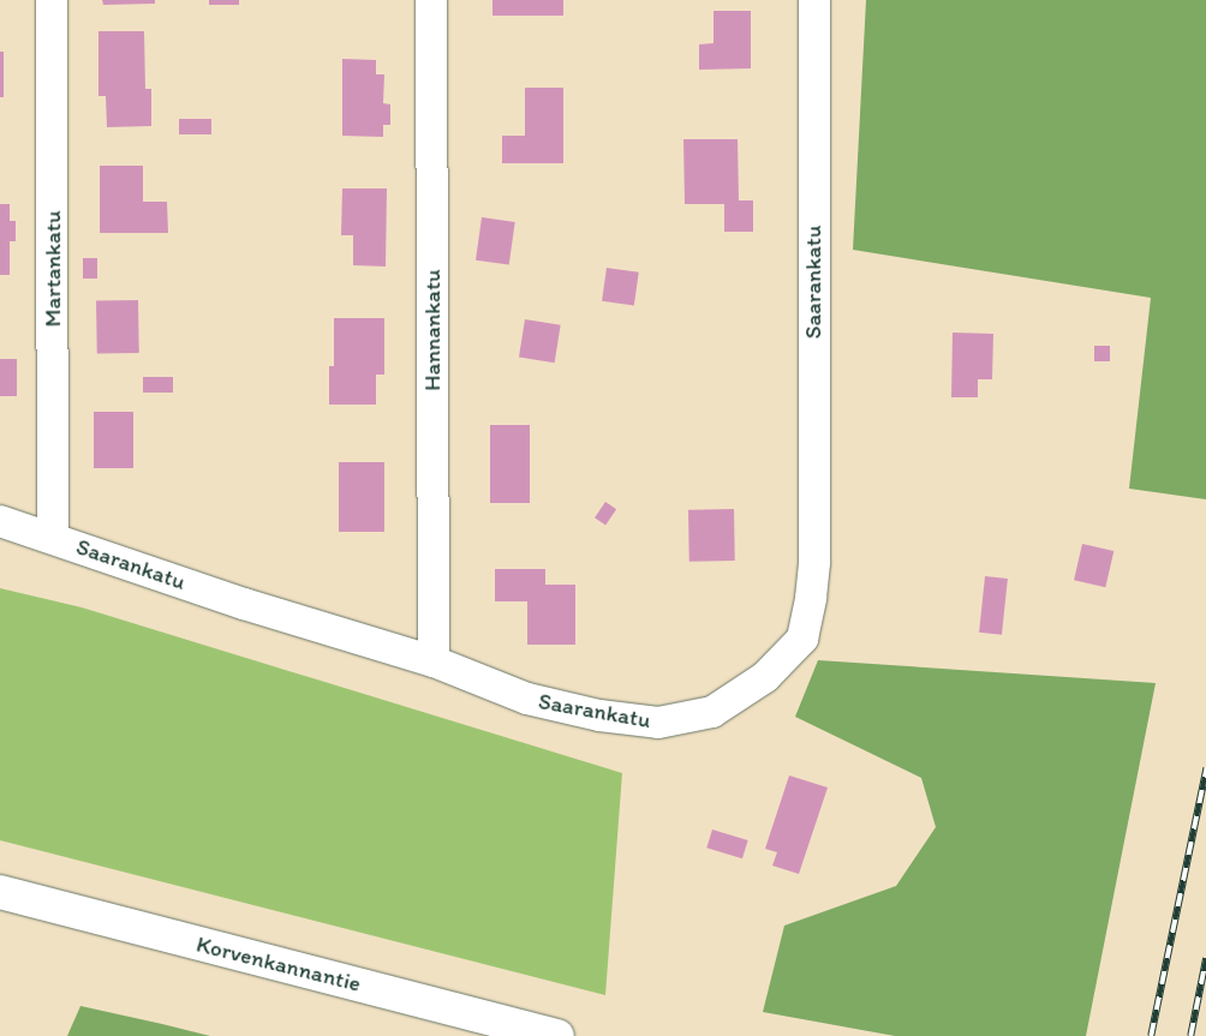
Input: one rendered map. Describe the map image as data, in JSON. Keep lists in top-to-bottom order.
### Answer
{
  "streets": {
    "main road": ["Korvenkannantie"],
    "street": ["Martankatu", "Saarankatu", "Hannankatu"]
  },
  "crossings": [
    ["Martankatu", "Saarankatu"],
    ["Saarankatu", "Hannankatu"]
  ]
}
